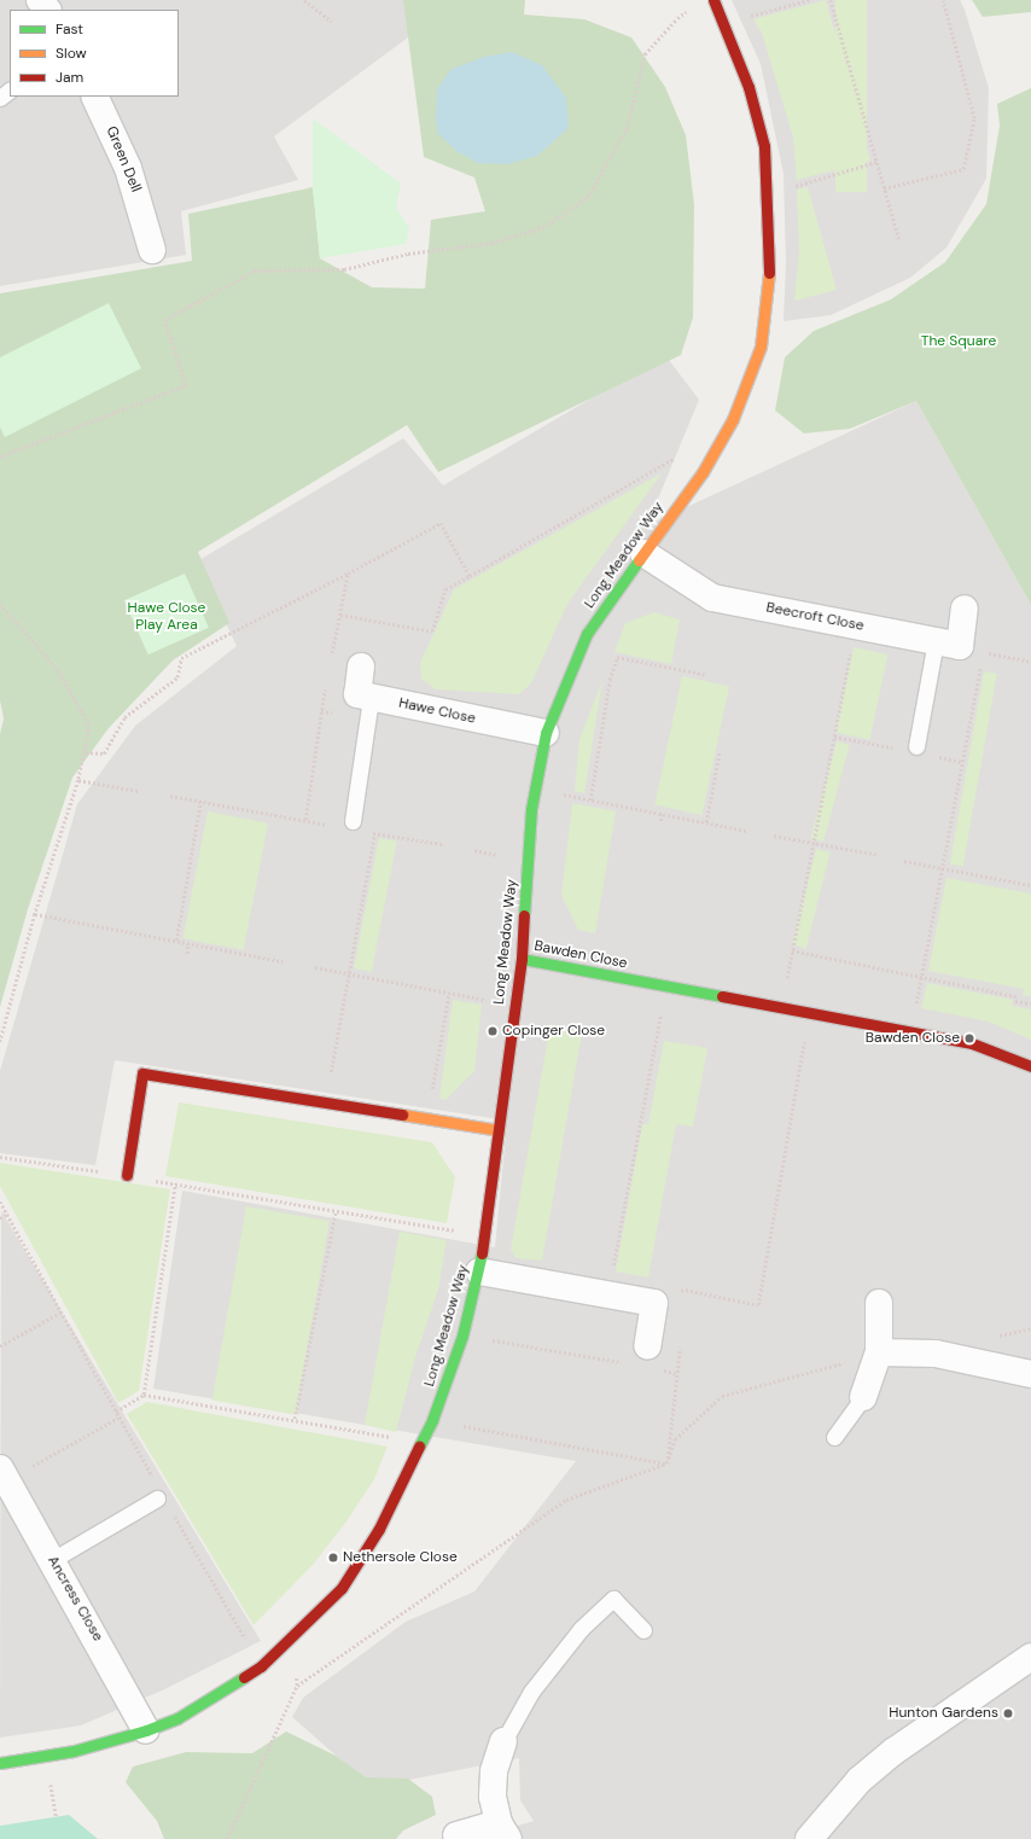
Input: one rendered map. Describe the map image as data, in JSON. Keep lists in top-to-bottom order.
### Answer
{
  "streets": {
    "street": [
      "Green Dell",
      "Long Meadow Way",
      "Beecroft Close",
      "Hawe Close",
      "Bawden Close",
      "Ancress Close"
    ]
  },
  "crossings": [
    ["Long Meadow Way", "Beecroft Close"],
    ["Long Meadow Way", "Hawe Close"],
    ["Long Meadow Way", "Bawden Close"],
    ["Long Meadow Way", "Ancress Close"]
  ],
  "parks": ["The Square", "Hawe Close Play Area"],
  "places": [
    "Copinger Close",
    "Bawden Close",
    "Nethersole Close",
    "Hunton Gardens"
  ],
  "legend": ["Fast", "Slow", "Jam"]
}
